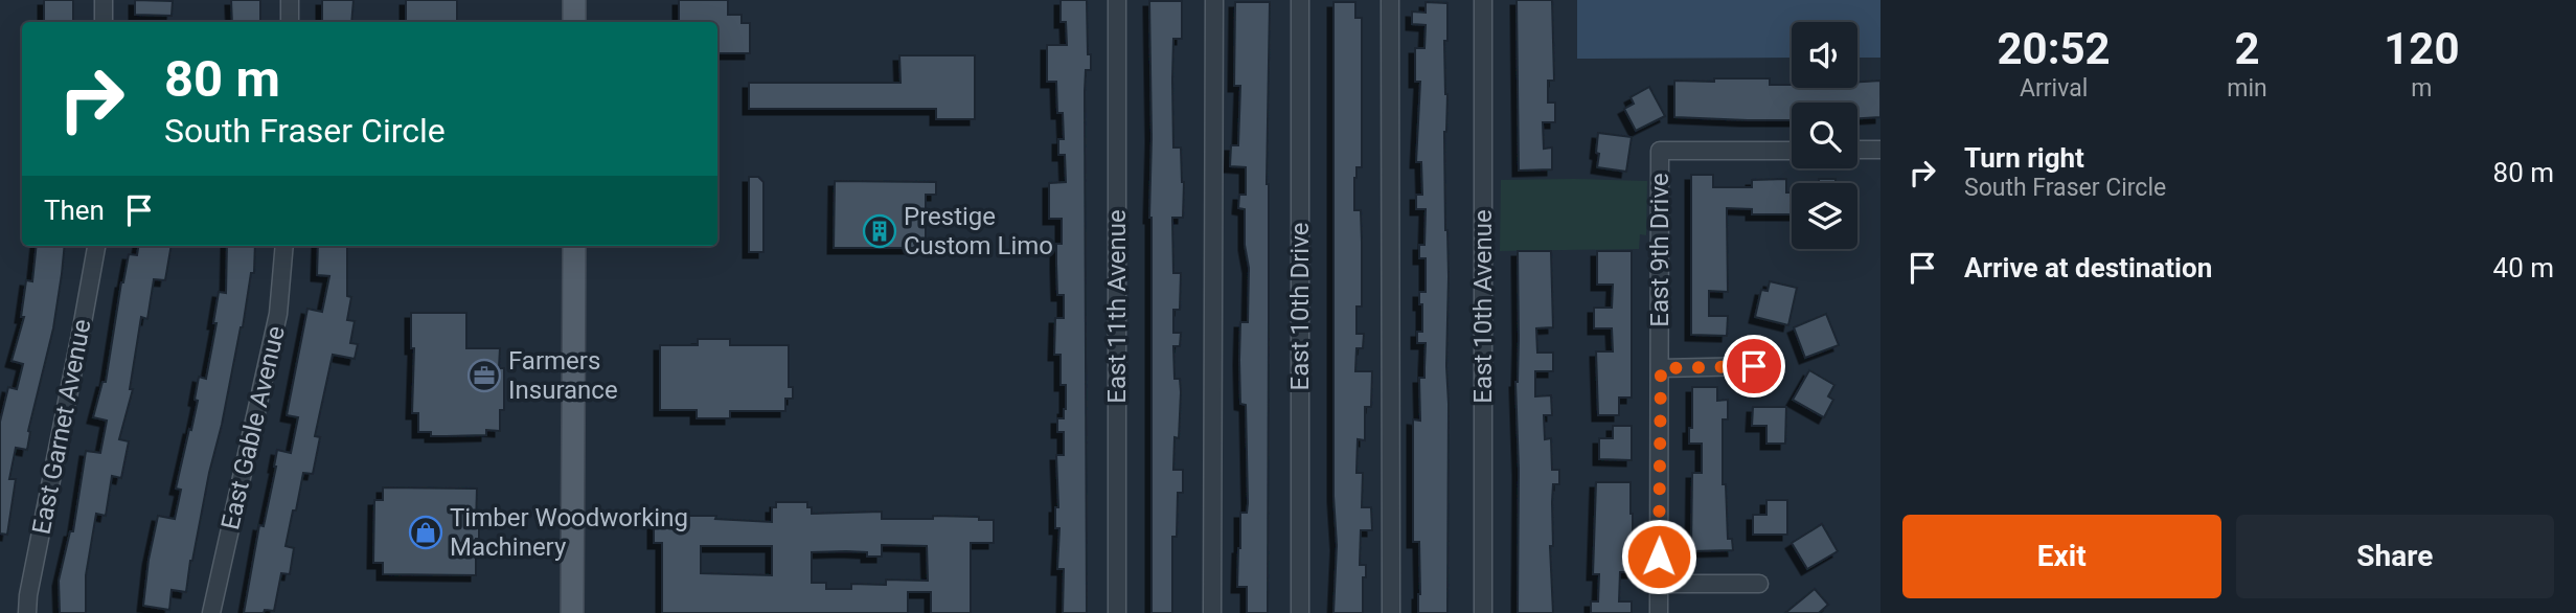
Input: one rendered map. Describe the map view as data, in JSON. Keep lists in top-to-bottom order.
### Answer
{
  "streets": {
    "street": [
      "East 9th Drive",
      "East 11th Avenue",
      "East 10th Drive",
      "East 10th Avenue",
      "East Garnet Avenue",
      "East Gable Avenue"
    ]
  },
  "places": {
    "building": ["Prestige Custom Limo"],
    "office": ["Farmers Insurance"],
    "shop": ["Timber Woodworking Machinery"]
  },
  "page": {
    "eta": [
      "20:52",
      "Arrival",
      "2",
      "min",
      "120",
      "m"
    ],
    "turn": ["80 m", "South Fraser Circle"],
    "list": [
      {
        "name": "Turn right",
        "note": "South Fraser Circle",
        "value": "80 m"
      },
      {
        "name": "Arrive at destination",
        "value": "40 m"
      }
    ],
    "then": "Then",
    "buttons": ["Exit", "Share"]
  }
}
